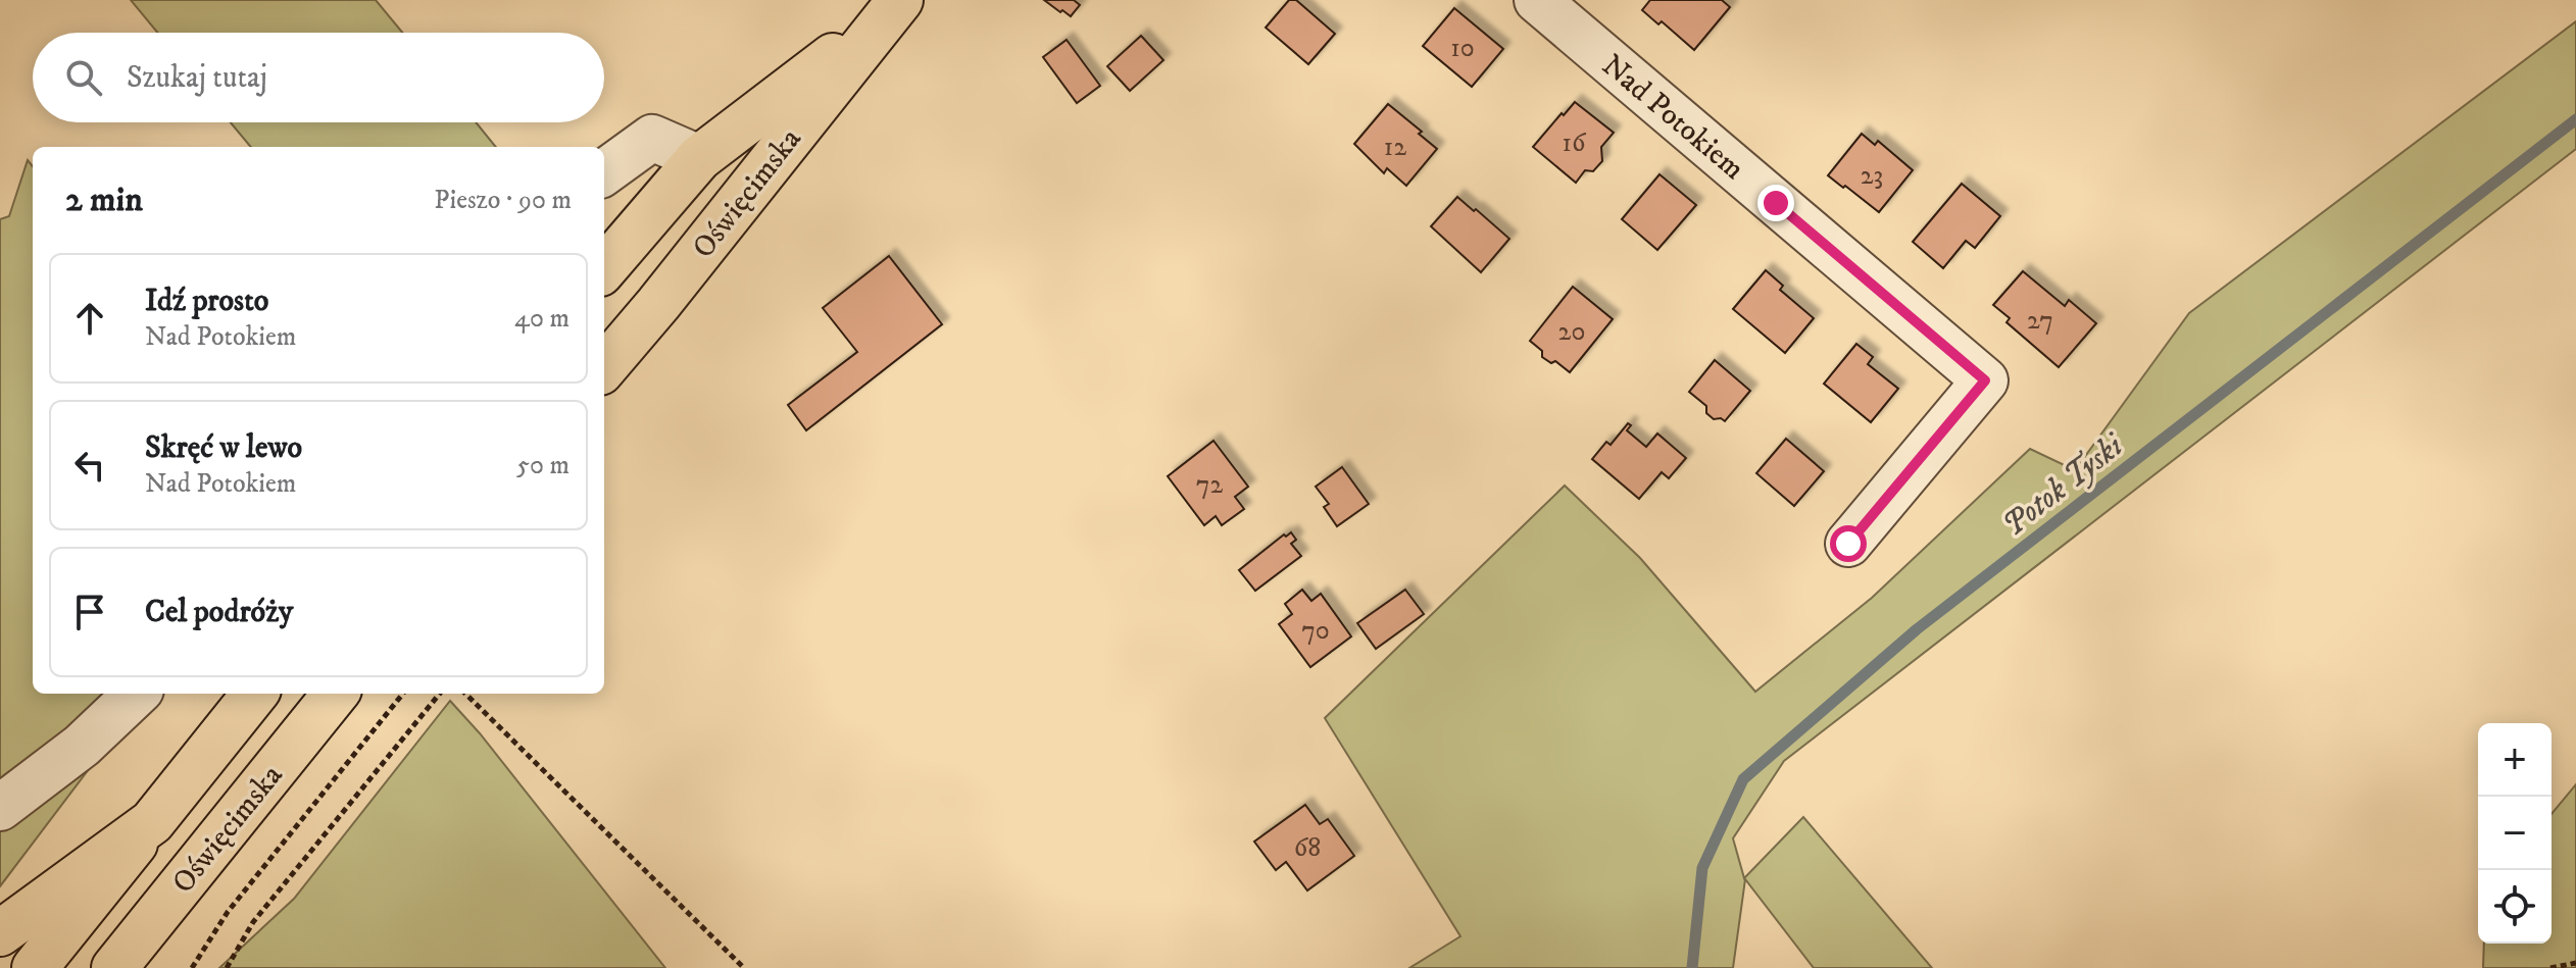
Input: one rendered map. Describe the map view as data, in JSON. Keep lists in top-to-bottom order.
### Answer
{
  "streets": {
    "main road": ["Oświęcimska"],
    "street": ["Nad Potokiem"]
  },
  "water": ["Potok Tyski"],
  "house_numbers": [
    "10",
    "16",
    "12",
    "23",
    "27",
    "20",
    "72",
    "70",
    "68"
  ],
  "page": {
    "search": "Szukaj tutaj",
    "heading": ["2 min", "Pieszo · 90 m"],
    "list": [
      ["Idź prosto", "Nad Potokiem", "40 m"],
      ["Skręć w lewo", "Nad Potokiem", "50 m"],
      "Cel podróży"
    ],
    "map_buttons": ["+", "−"]
  }
}
